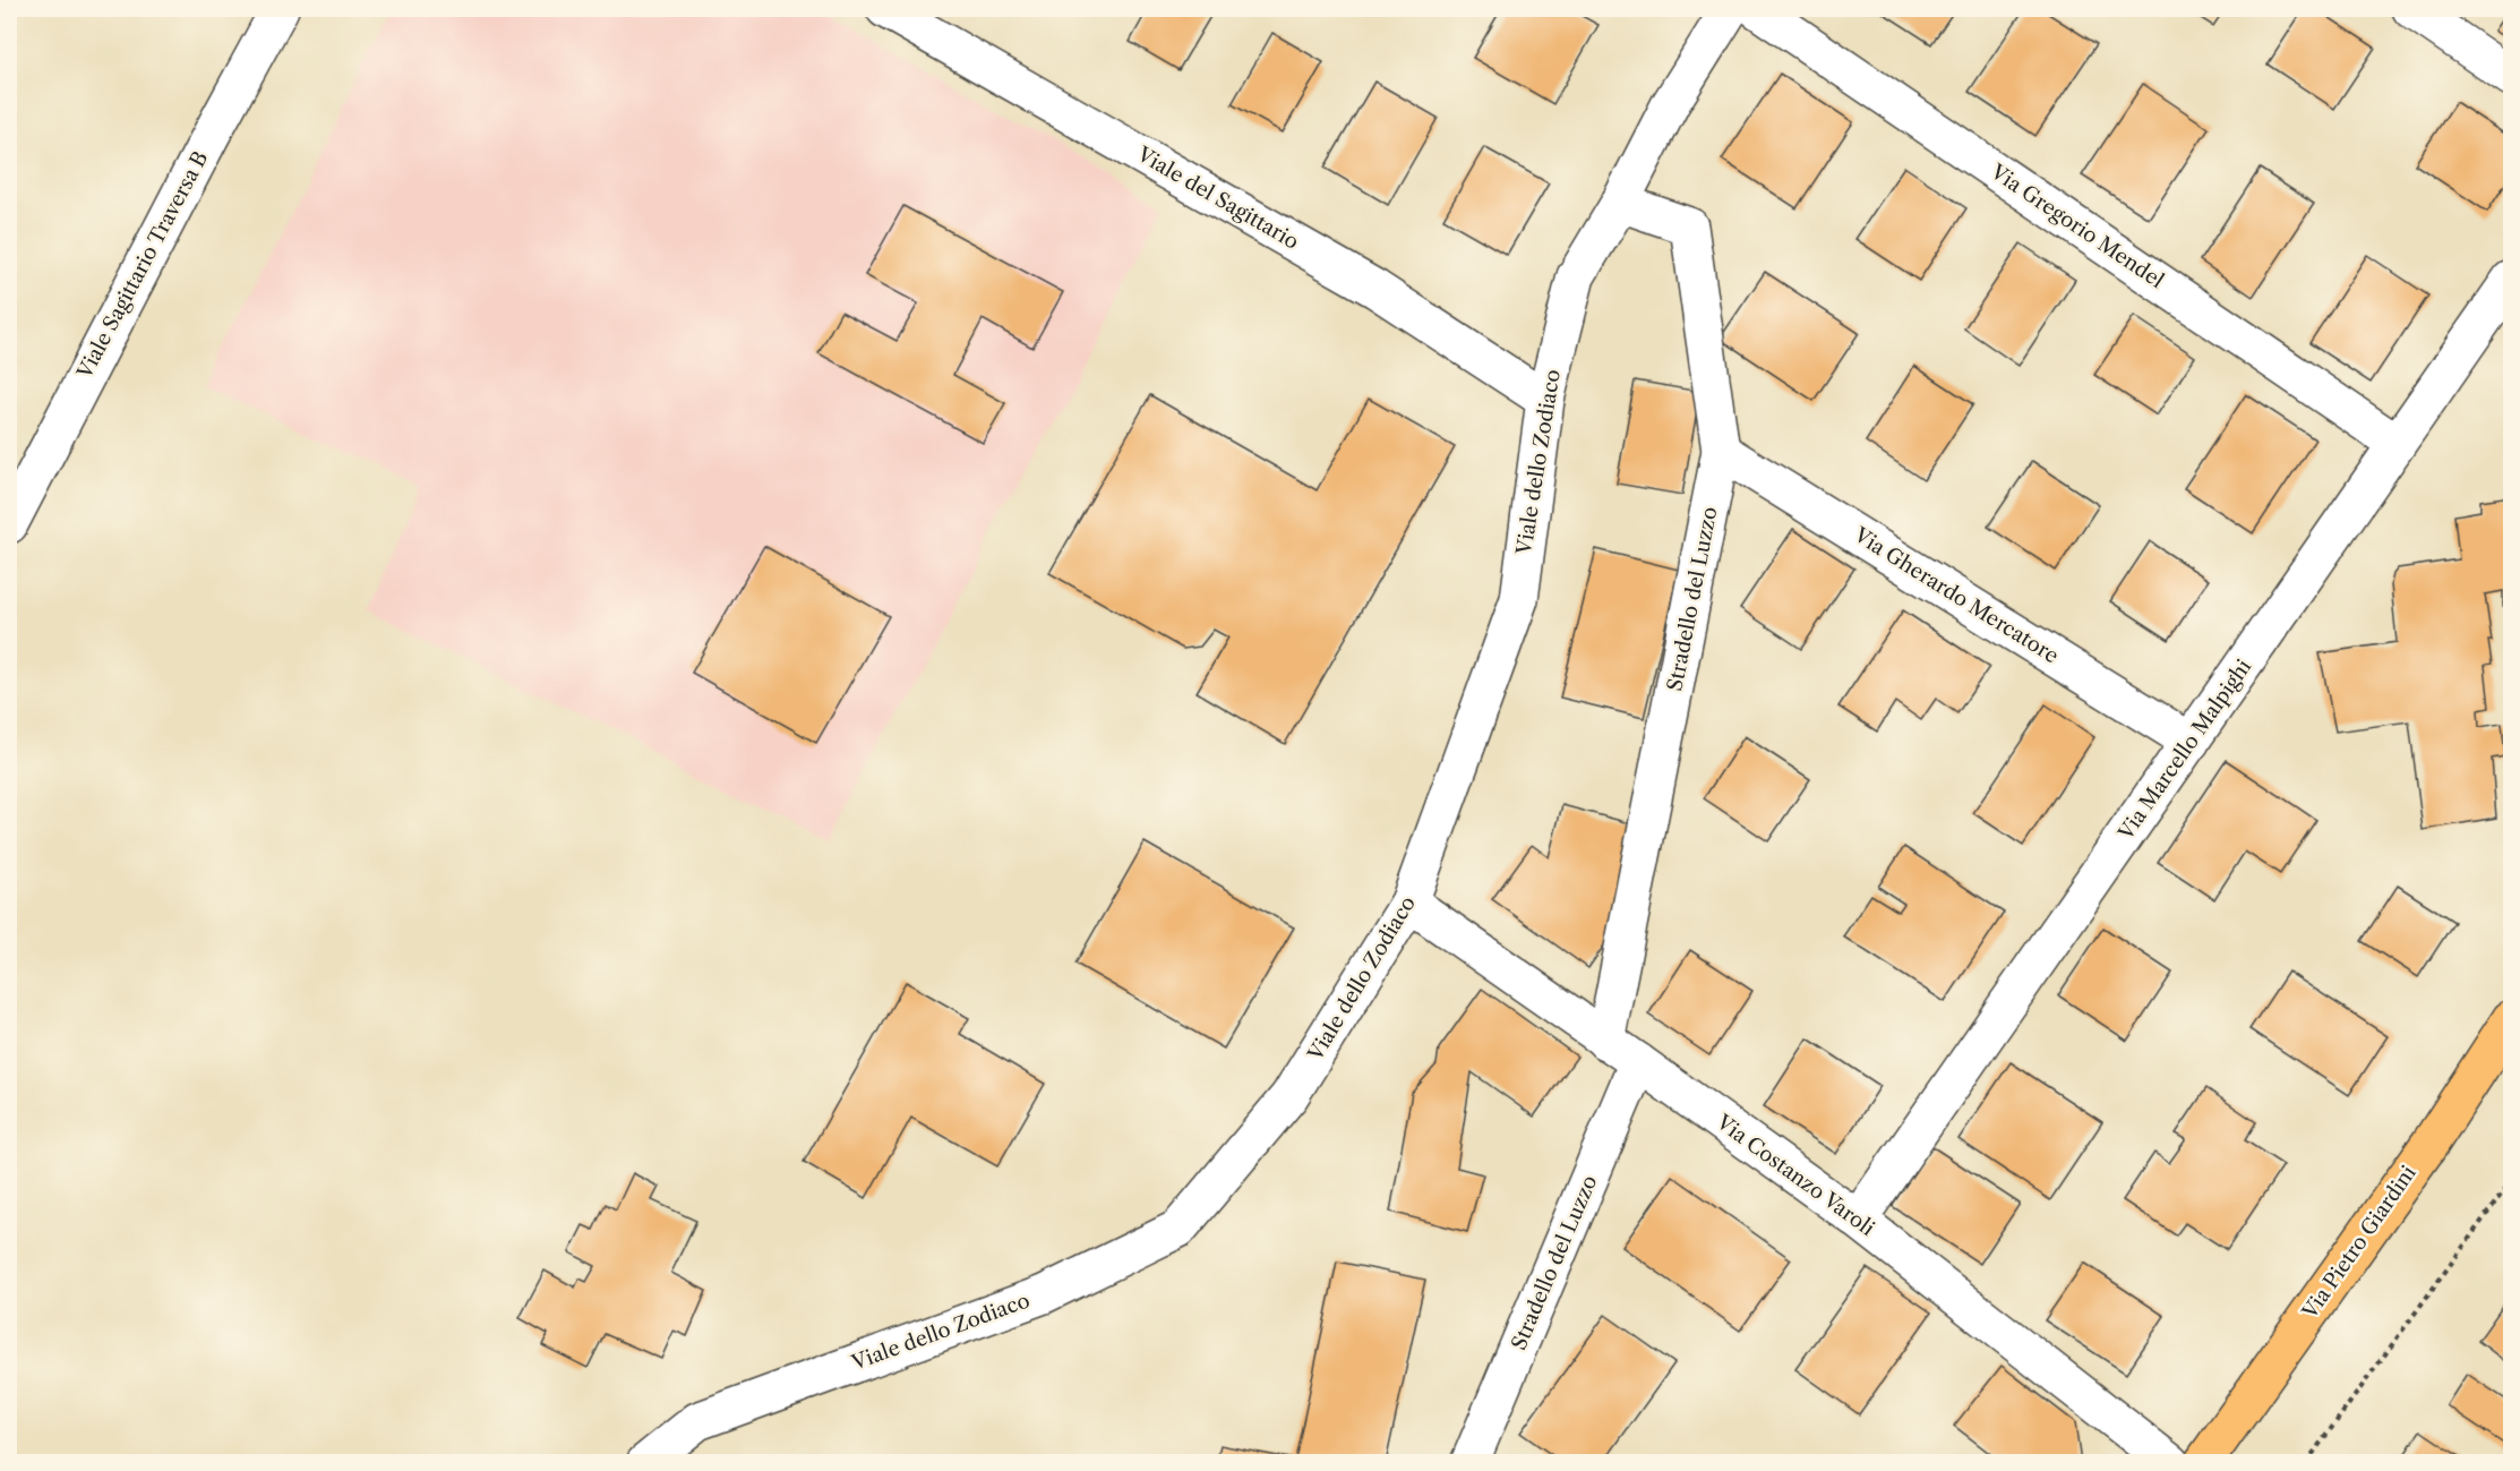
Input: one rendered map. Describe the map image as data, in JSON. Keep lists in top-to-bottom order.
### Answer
{
  "streets": {
    "main road": ["Via Pietro Giardini"],
    "street": [
      "Viale del Sagittario",
      "Via Gregorio Mendel",
      "Viale Sagittario Traversa B",
      "Viale dello Zodiaco",
      "Via Gherardo Mercatore",
      "Stradello del Luzzo",
      "Via Marcello Malpighi",
      "Via Costanzo Varoli"
    ]
  },
  "crossings": [
    ["Viale del Sagittario", "Viale dello Zodiaco"],
    ["Via Gregorio Mendel", "Via Marcello Malpighi"],
    ["Viale dello Zodiaco", "Stradello del Luzzo"],
    ["Viale dello Zodiaco", "Via Costanzo Varoli"],
    ["Via Gherardo Mercatore", "Stradello del Luzzo"],
    ["Via Gherardo Mercatore", "Via Marcello Malpighi"],
    ["Stradello del Luzzo", "Via Costanzo Varoli"],
    ["Via Marcello Malpighi", "Via Costanzo Varoli"]
  ]
}
